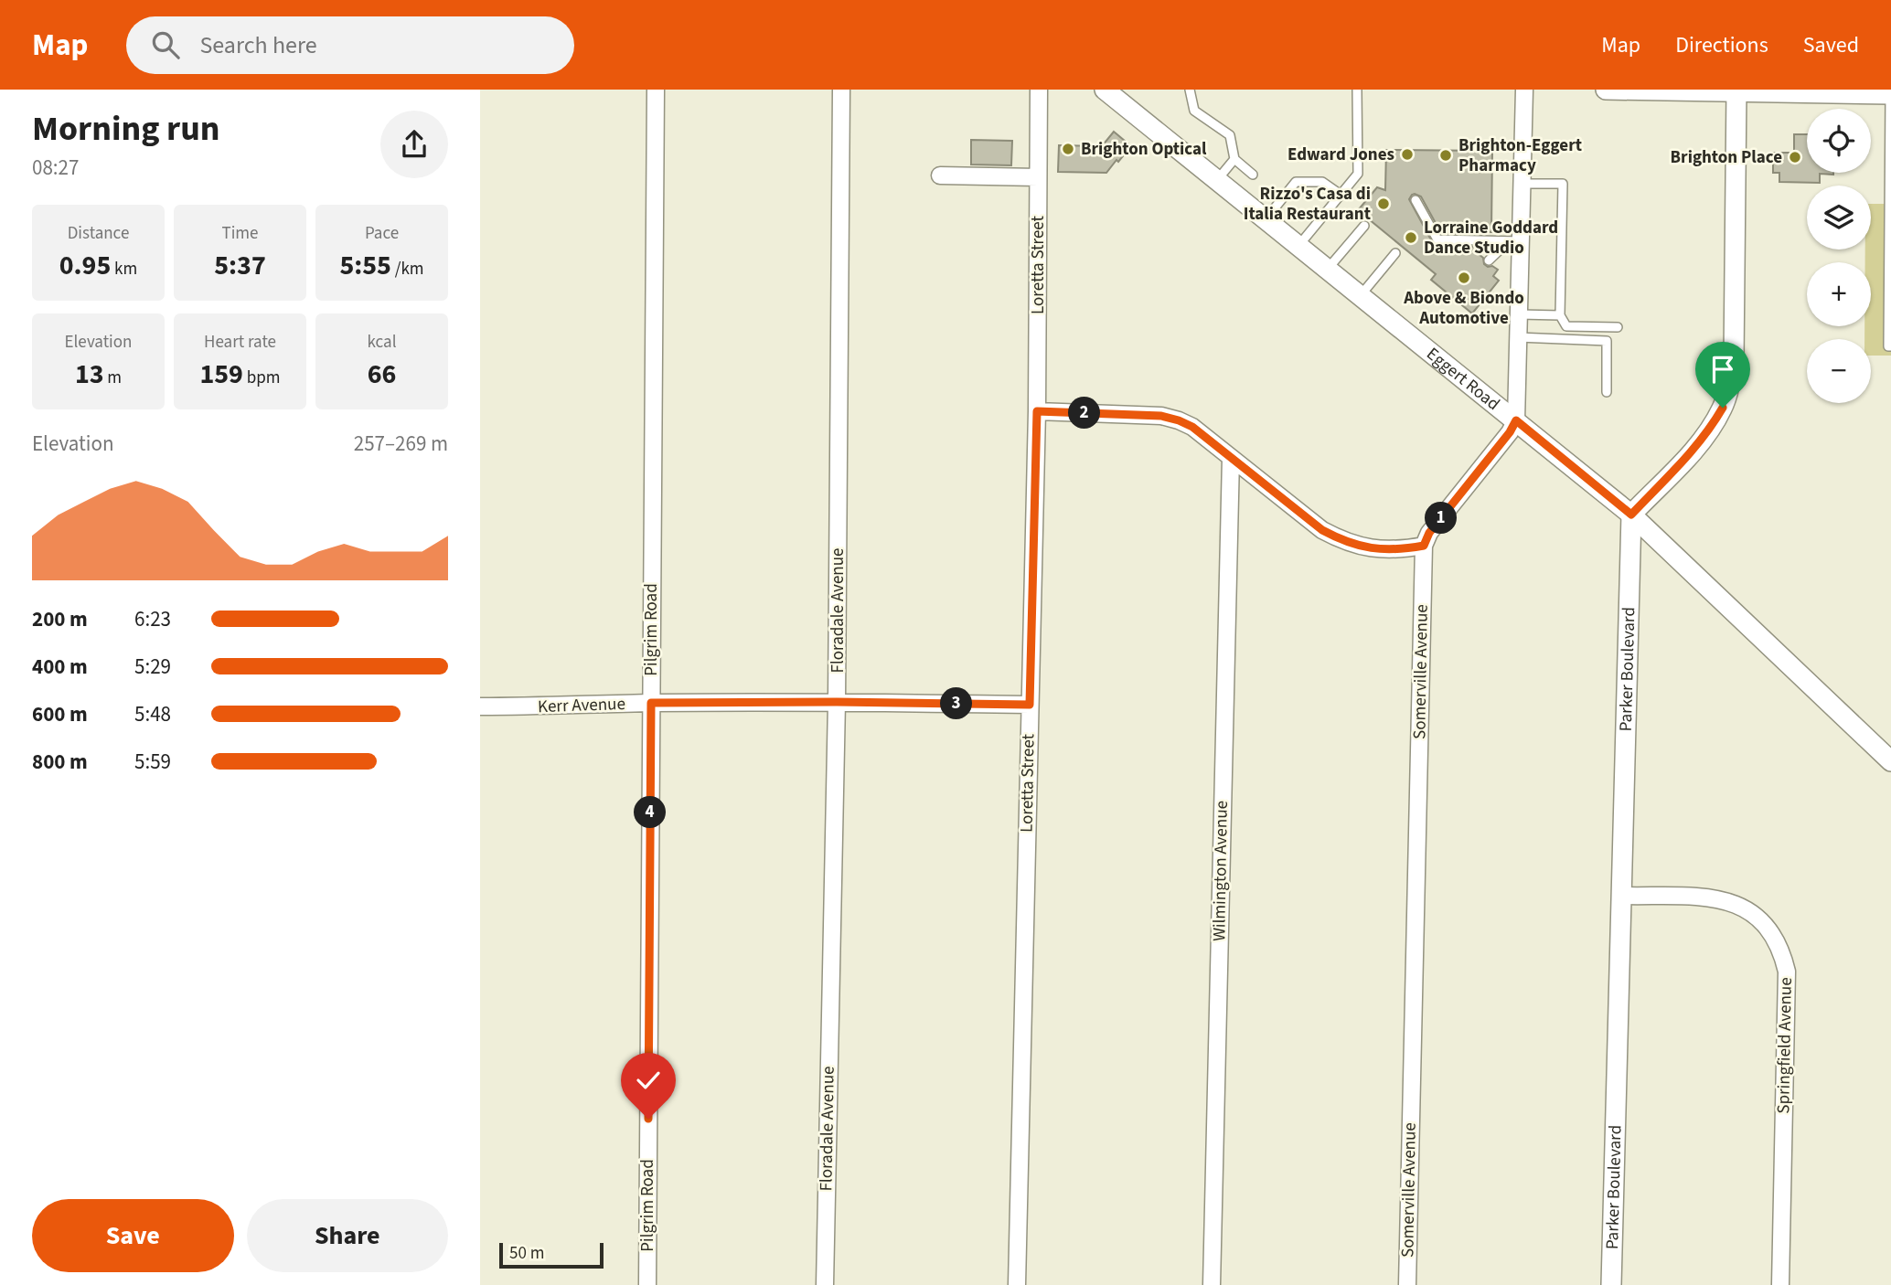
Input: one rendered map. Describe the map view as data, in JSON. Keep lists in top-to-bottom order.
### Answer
{
  "streets": {
    "street": [
      "Loretta Street",
      "Eggert Road",
      "Floradale Avenue",
      "Pilgrim Road",
      "Parker Boulevard",
      "Somerville Avenue",
      "Kerr Avenue",
      "Wilmington Avenue",
      "Springfield Avenue"
    ]
  },
  "crossings": [
    ["Loretta Street", "Kerr Avenue"],
    ["Eggert Road", "Parker Boulevard"],
    ["Floradale Avenue", "Kerr Avenue"],
    ["Pilgrim Road", "Kerr Avenue"],
    ["Parker Boulevard", "Springfield Avenue"]
  ],
  "places": [
    "Brighton Optical",
    "Edward Jones",
    "Brighton-Eggert Pharmacy",
    "Brighton Place",
    "Rizzo's Casa di Italia Restaurant",
    "Lorraine Goddard Dance Studio",
    "Above & Biondo Automotive"
  ],
  "scale_bar": "50 m",
  "page": {
    "header": "Map",
    "search": "Search here",
    "nav": ["Map", "Directions", "Saved"],
    "heading": ["Morning run", "08:27"],
    "map_buttons": ["+", "−"],
    "stats": [
      ["Distance", "0.95 km"],
      ["Time", "5:37"],
      ["Pace", "5:55 /km"],
      ["Elevation", "13 m"],
      ["Heart rate", "159 bpm"],
      ["kcal", "66"]
    ],
    "pins": [
      "2",
      "1",
      "3",
      "4"
    ],
    "chart": ["Elevation", "257–269 m"],
    "list": [
      {
        "name": "200 m",
        "note": "6:23"
      },
      {
        "name": "400 m",
        "note": "5:29"
      },
      {
        "name": "600 m",
        "note": "5:48"
      },
      {
        "name": "800 m",
        "note": "5:59"
      }
    ],
    "buttons": ["Save", "Share"],
    "scale": "50 m"
  }
}
